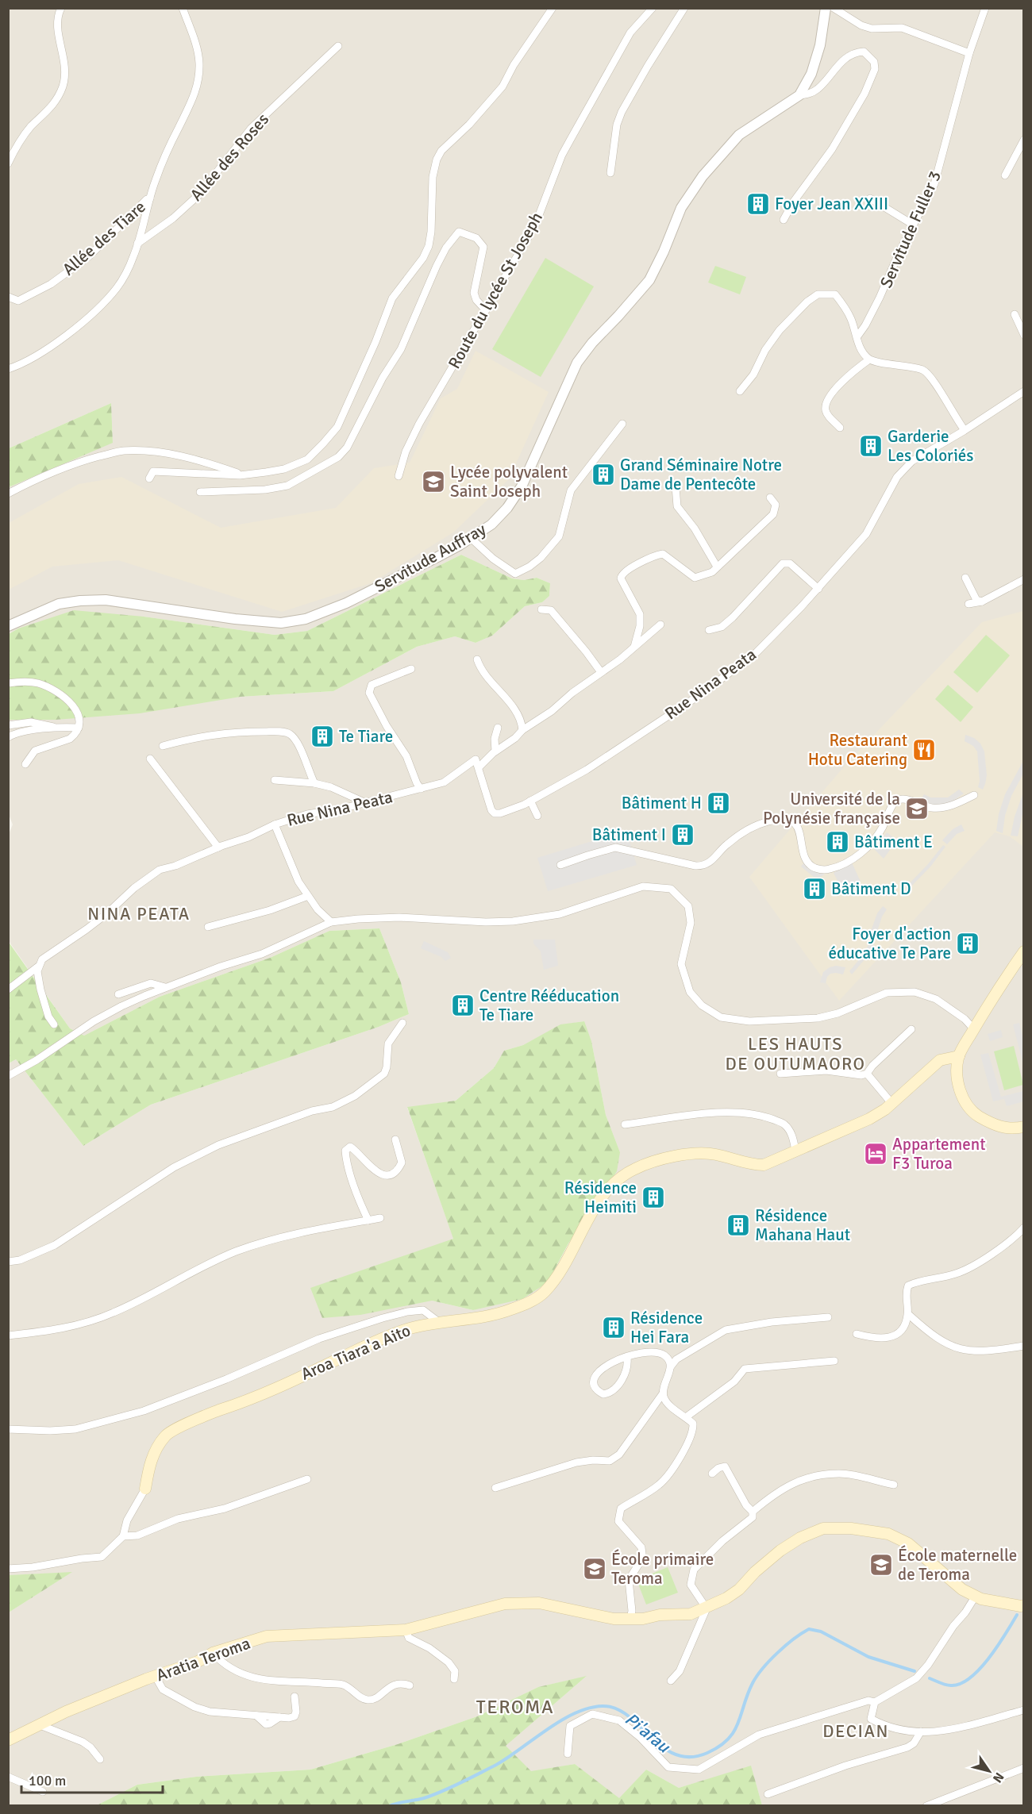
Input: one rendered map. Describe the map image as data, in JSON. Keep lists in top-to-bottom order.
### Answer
{
  "streets": {
    "main road": ["Aroa Tiara'a Aito", "Aratia Teroma"],
    "street": [
      "Allée des Roses",
      "Servitude Fuller 3",
      "Allée des Tiare",
      "Route du lycée St Joseph",
      "Servitude Auffray",
      "Rue Nina Peata"
    ]
  },
  "districts": [
    "NINA PEATA",
    "LES HAUTS DE OUTUMAORO",
    "TEROMA",
    "DECIAN"
  ],
  "water": ["Pi'afau"],
  "places": {
    "building": [
      "Foyer Jean XXIII",
      "Garderie Les Coloriés",
      "Grand Séminaire Notre Dame de Pentecôte",
      "Te Tiare",
      "Bâtiment H",
      "Bâtiment I",
      "Bâtiment E",
      "Bâtiment D",
      "Foyer d'action éducative Te Pare",
      "Centre Rééducation Te Tiare",
      "Résidence Heimiti",
      "Résidence Mahana Haut",
      "Résidence Hei Fara"
    ],
    "school or university": [
      "Lycée polyvalent Saint Joseph",
      "Université de la Polynésie française",
      "École maternelle de Teroma",
      "École primaire Teroma"
    ],
    "restaurant": ["Restaurant Hotu Catering"],
    "hotel": ["Appartement F3 Turoa"]
  },
  "scale_bar": "100 m",
  "north": "bottom right"
}
